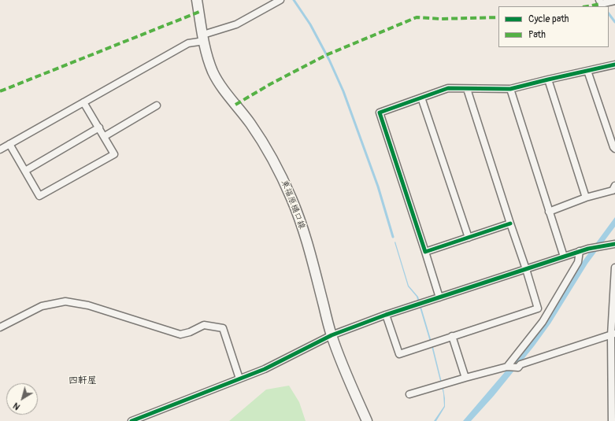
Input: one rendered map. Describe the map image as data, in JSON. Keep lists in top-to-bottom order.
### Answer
{
  "streets": {
    "main road": ["東福原樋口線"]
  },
  "districts": ["四軒屋"],
  "legend": ["Cycle path", "Path"],
  "north": "bottom left"
}
